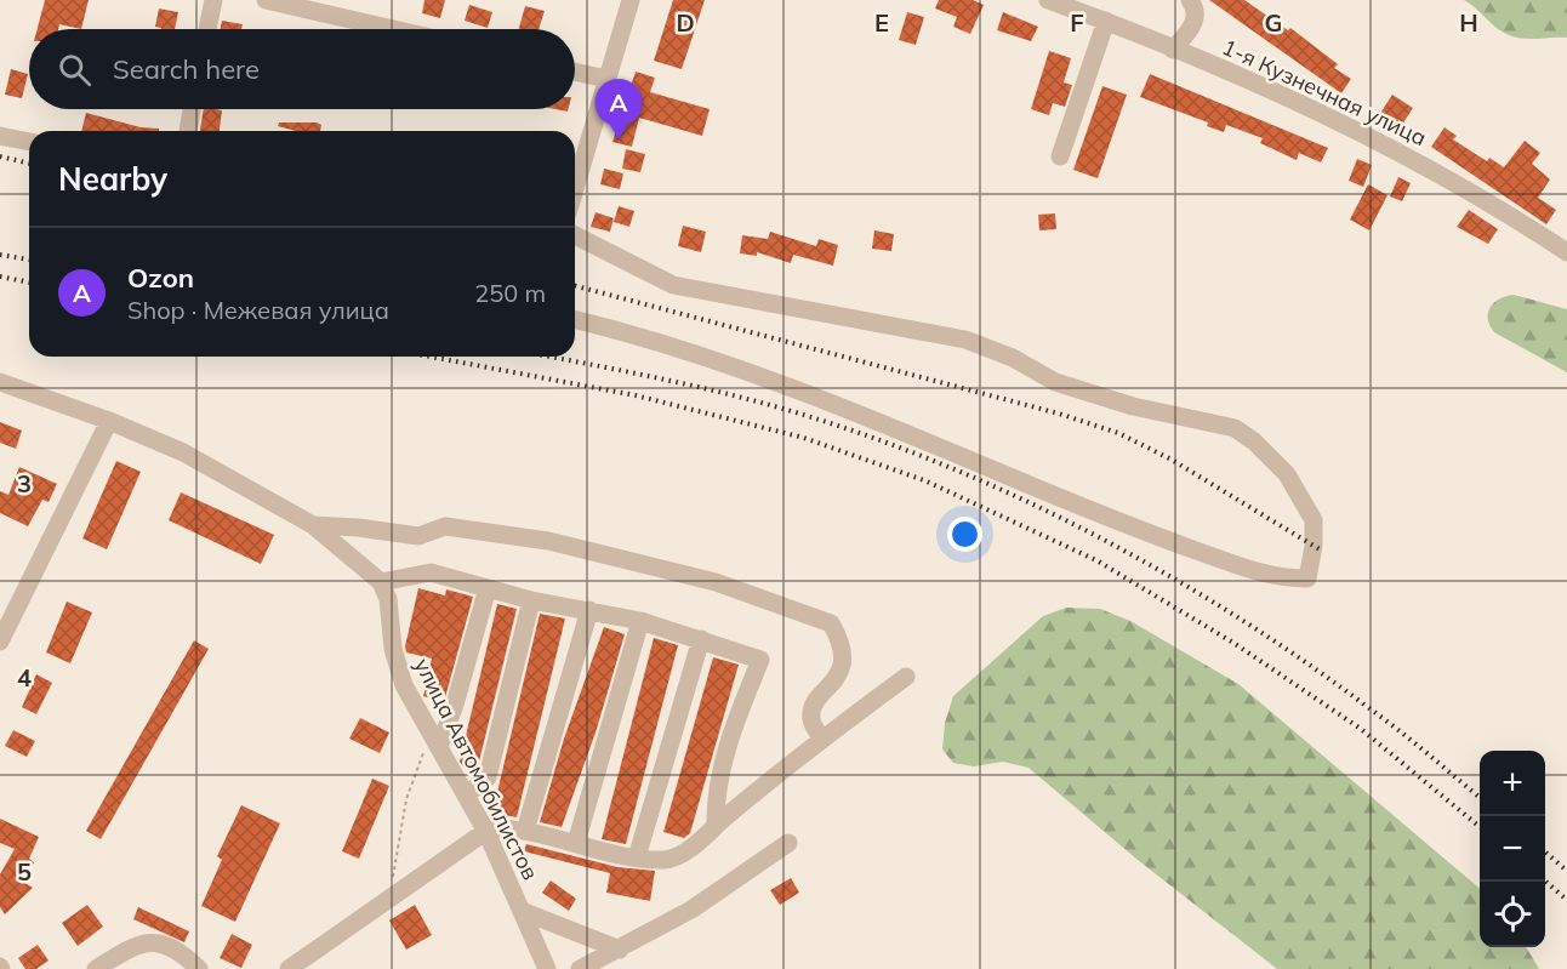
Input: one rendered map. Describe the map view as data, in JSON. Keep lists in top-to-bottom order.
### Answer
{
  "streets": {
    "street": ["1-я Кузнечная улица", "улица Автомобилистов"]
  },
  "page": {
    "search": "Search here",
    "pins": "A",
    "heading": "Nearby",
    "list": [
      {
        "mark": "A",
        "name": "Ozon",
        "note": "Shop · Межевая улица",
        "value": "250 m"
      }
    ],
    "map_buttons": ["+", "−"]
  },
  "grid": {
    "columns": [
      "D",
      "E",
      "F",
      "G",
      "H"
    ],
    "rows": ["3", "4", "5"]
  }
}
